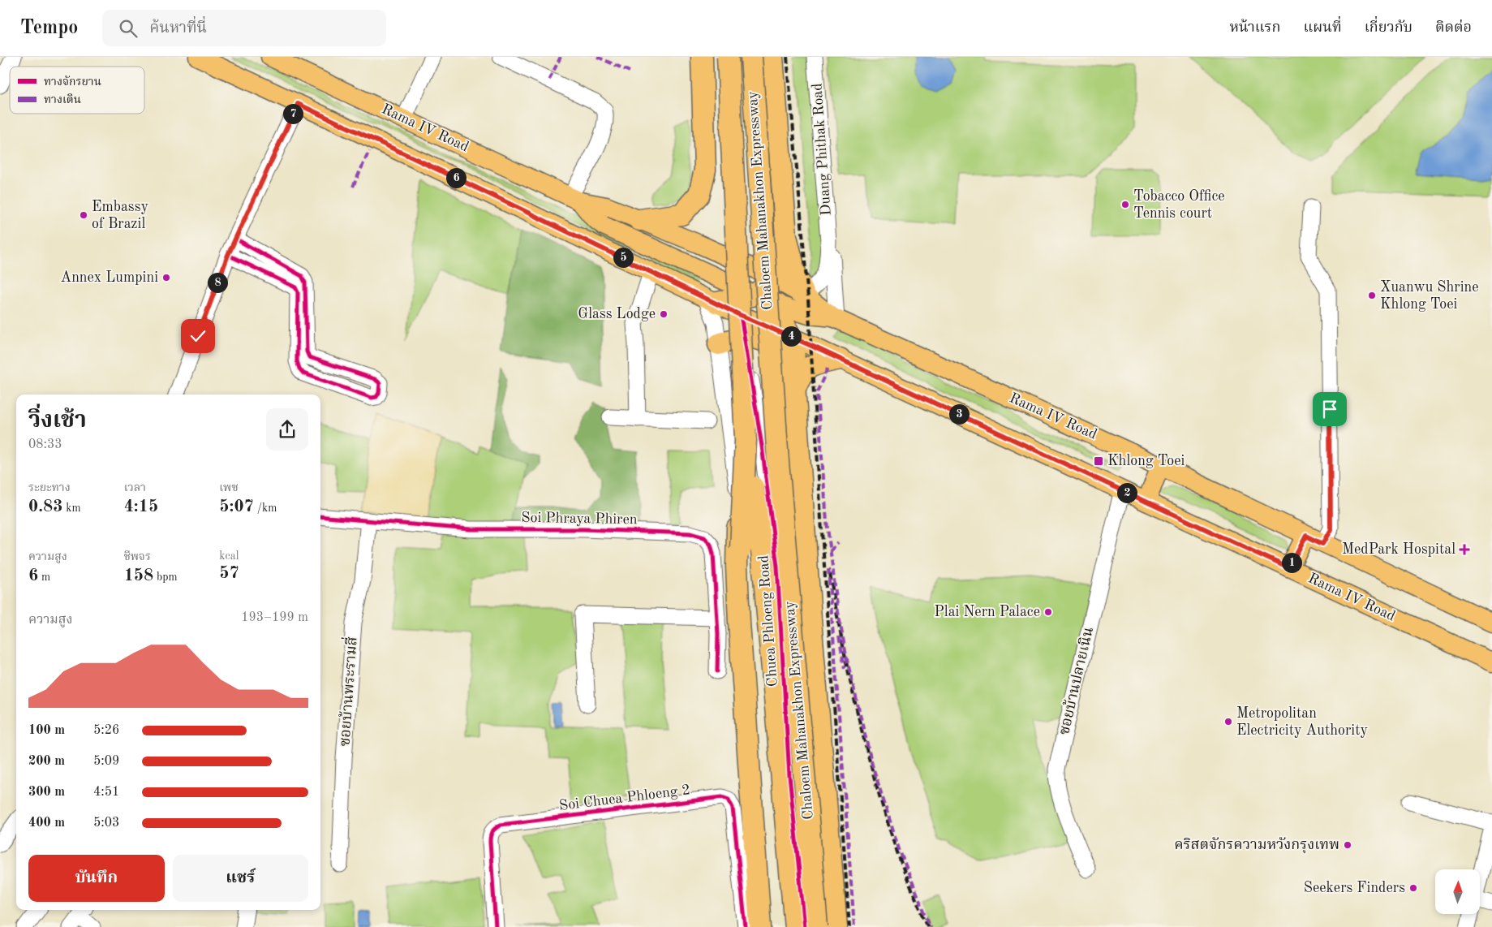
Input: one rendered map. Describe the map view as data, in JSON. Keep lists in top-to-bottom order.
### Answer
{
  "streets": {
    "highway": ["Chaloem Mahanakhon Expressway"],
    "main road": ["Rama IV Road"],
    "street": [
      "Duang Phithak Road",
      "Soi Phraya Phiren",
      "Chuea Phloeng Road",
      "ซอยบ้านปลายเนิน",
      "ซอยบ้านพระรามสี่",
      "Soi Chuea Phloeng 2"
    ]
  },
  "crossings": [
    ["Rama IV Road", "Duang Phithak Road"],
    ["Rama IV Road", "Chuea Phloeng Road"],
    ["Rama IV Road", "ซอยบ้านปลายเนิน"],
    ["Soi Phraya Phiren", "ซอยบ้านพระรามสี่"]
  ],
  "places": {
    "other": [
      "Tobacco Office Tennis court",
      "Embassy of Brazil",
      "Annex Lumpini",
      "Xuanwu Shrine Khlong Toei",
      "Glass Lodge",
      "Plai Nern Palace",
      "Metropolitan Electricity Authority",
      "คริสตจักรความหวังกรุงเทพ",
      "Seekers Finders"
    ],
    "transit": ["Khlong Toei"],
    "health": ["MedPark Hospital"]
  },
  "legend": ["ทางจักรยาน", "ทางเดิน"],
  "north": "top",
  "page": {
    "header": "Tempo",
    "search": "ค้นหาที่นี่",
    "nav": [
      "หน้าแรก",
      "แผนที่",
      "เกี่ยวกับ",
      "ติดต่อ"
    ],
    "pins": [
      "7",
      "6",
      "5",
      "8",
      "4",
      "3",
      "2",
      "1"
    ],
    "heading": ["วิ่งเช้า", "08:33"],
    "stats": [
      ["ระยะทาง", "0.83 km"],
      ["เวลา", "4:15"],
      ["เพซ", "5:07 /km"],
      ["ความสูง", "6 m"],
      ["ชีพจร", "158 bpm"],
      ["kcal", "57"]
    ],
    "chart": ["ความสูง", "193–199 m"],
    "list": [
      {
        "name": "100 m",
        "note": "5:26"
      },
      {
        "name": "200 m",
        "note": "5:09"
      },
      {
        "name": "300 m",
        "note": "4:51"
      },
      {
        "name": "400 m",
        "note": "5:03"
      }
    ],
    "buttons": ["บันทึก", "แชร์"]
  }
}
